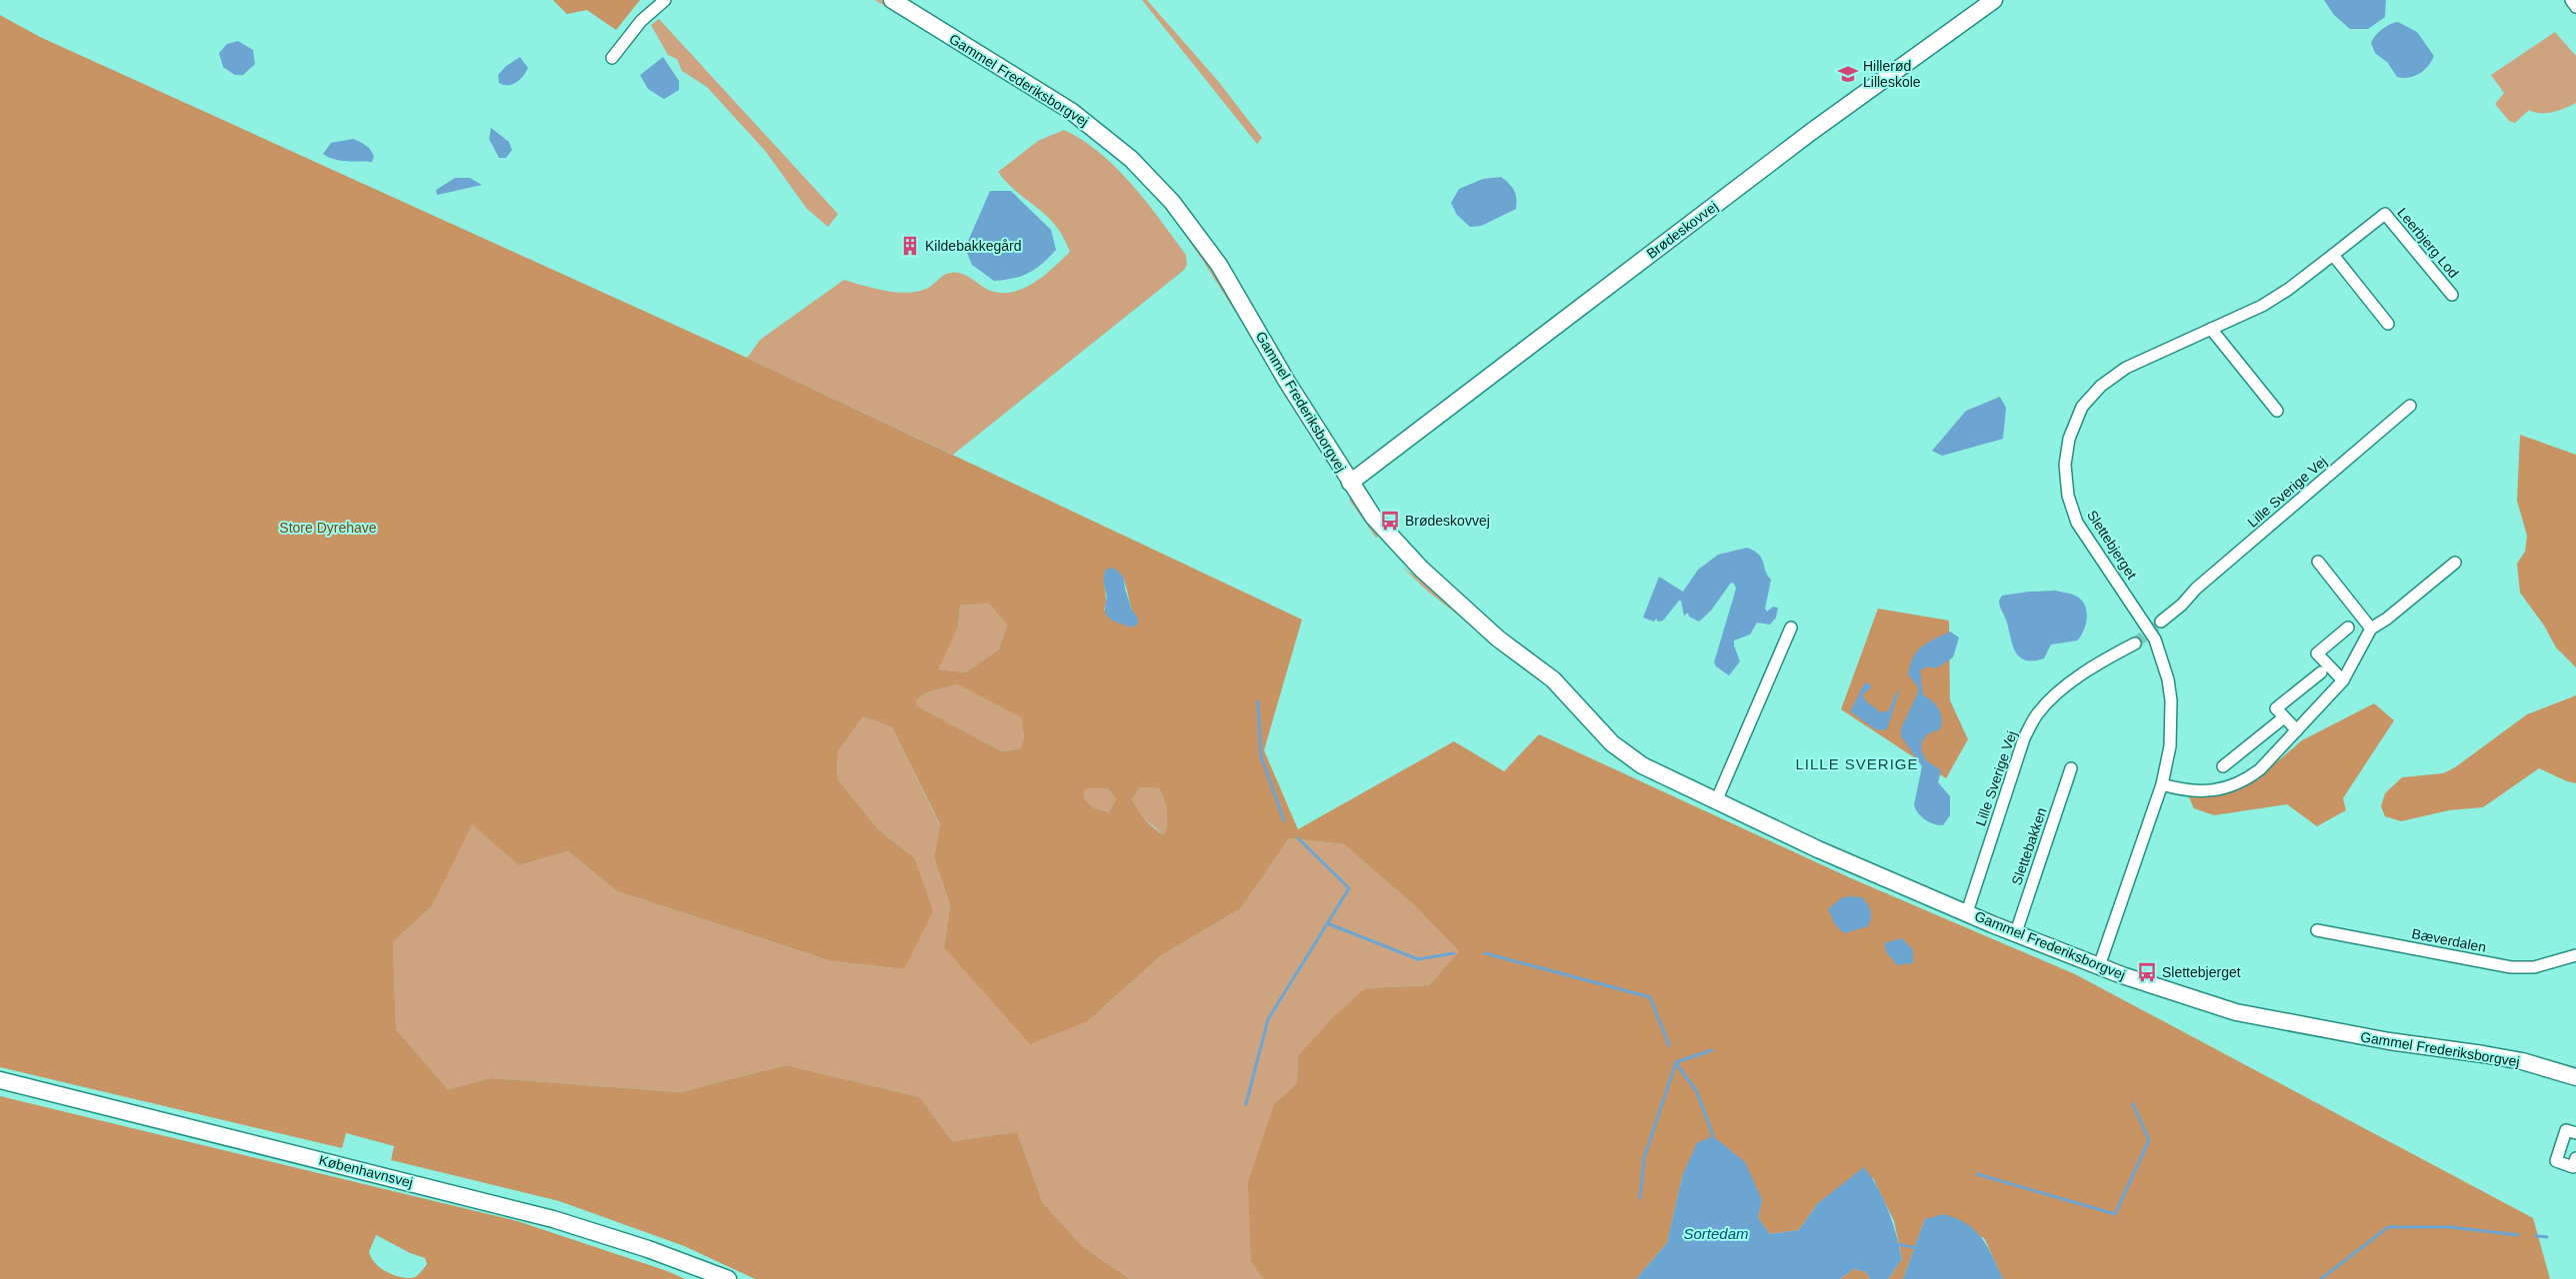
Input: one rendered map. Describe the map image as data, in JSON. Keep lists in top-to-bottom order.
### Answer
{
  "streets": {
    "street": [
      "Gammel Frederiksborgvej",
      "Brødeskovvej",
      "Leerbjerg Lod",
      "Lille Sverige Vej",
      "Slettebjerget",
      "Slettebakken",
      "Bæverdalen",
      "Københavnsvej"
    ]
  },
  "crossings": [
    ["Gammel Frederiksborgvej", "Brødeskovvej"],
    ["Gammel Frederiksborgvej", "Lille Sverige Vej"],
    ["Gammel Frederiksborgvej", "Slettebjerget"],
    ["Gammel Frederiksborgvej", "Slettebakken"],
    ["Leerbjerg Lod", "Slettebjerget"]
  ],
  "districts": ["LILLE SVERIGE"],
  "water": ["Sortedam"],
  "parks": ["Store Dyrehave"],
  "places": {
    "school or university": ["Hillerød Lilleskole"],
    "building": ["Kildebakkegård"],
    "bus stop": ["Brødeskovvej", "Slettebjerget"]
  }
}
